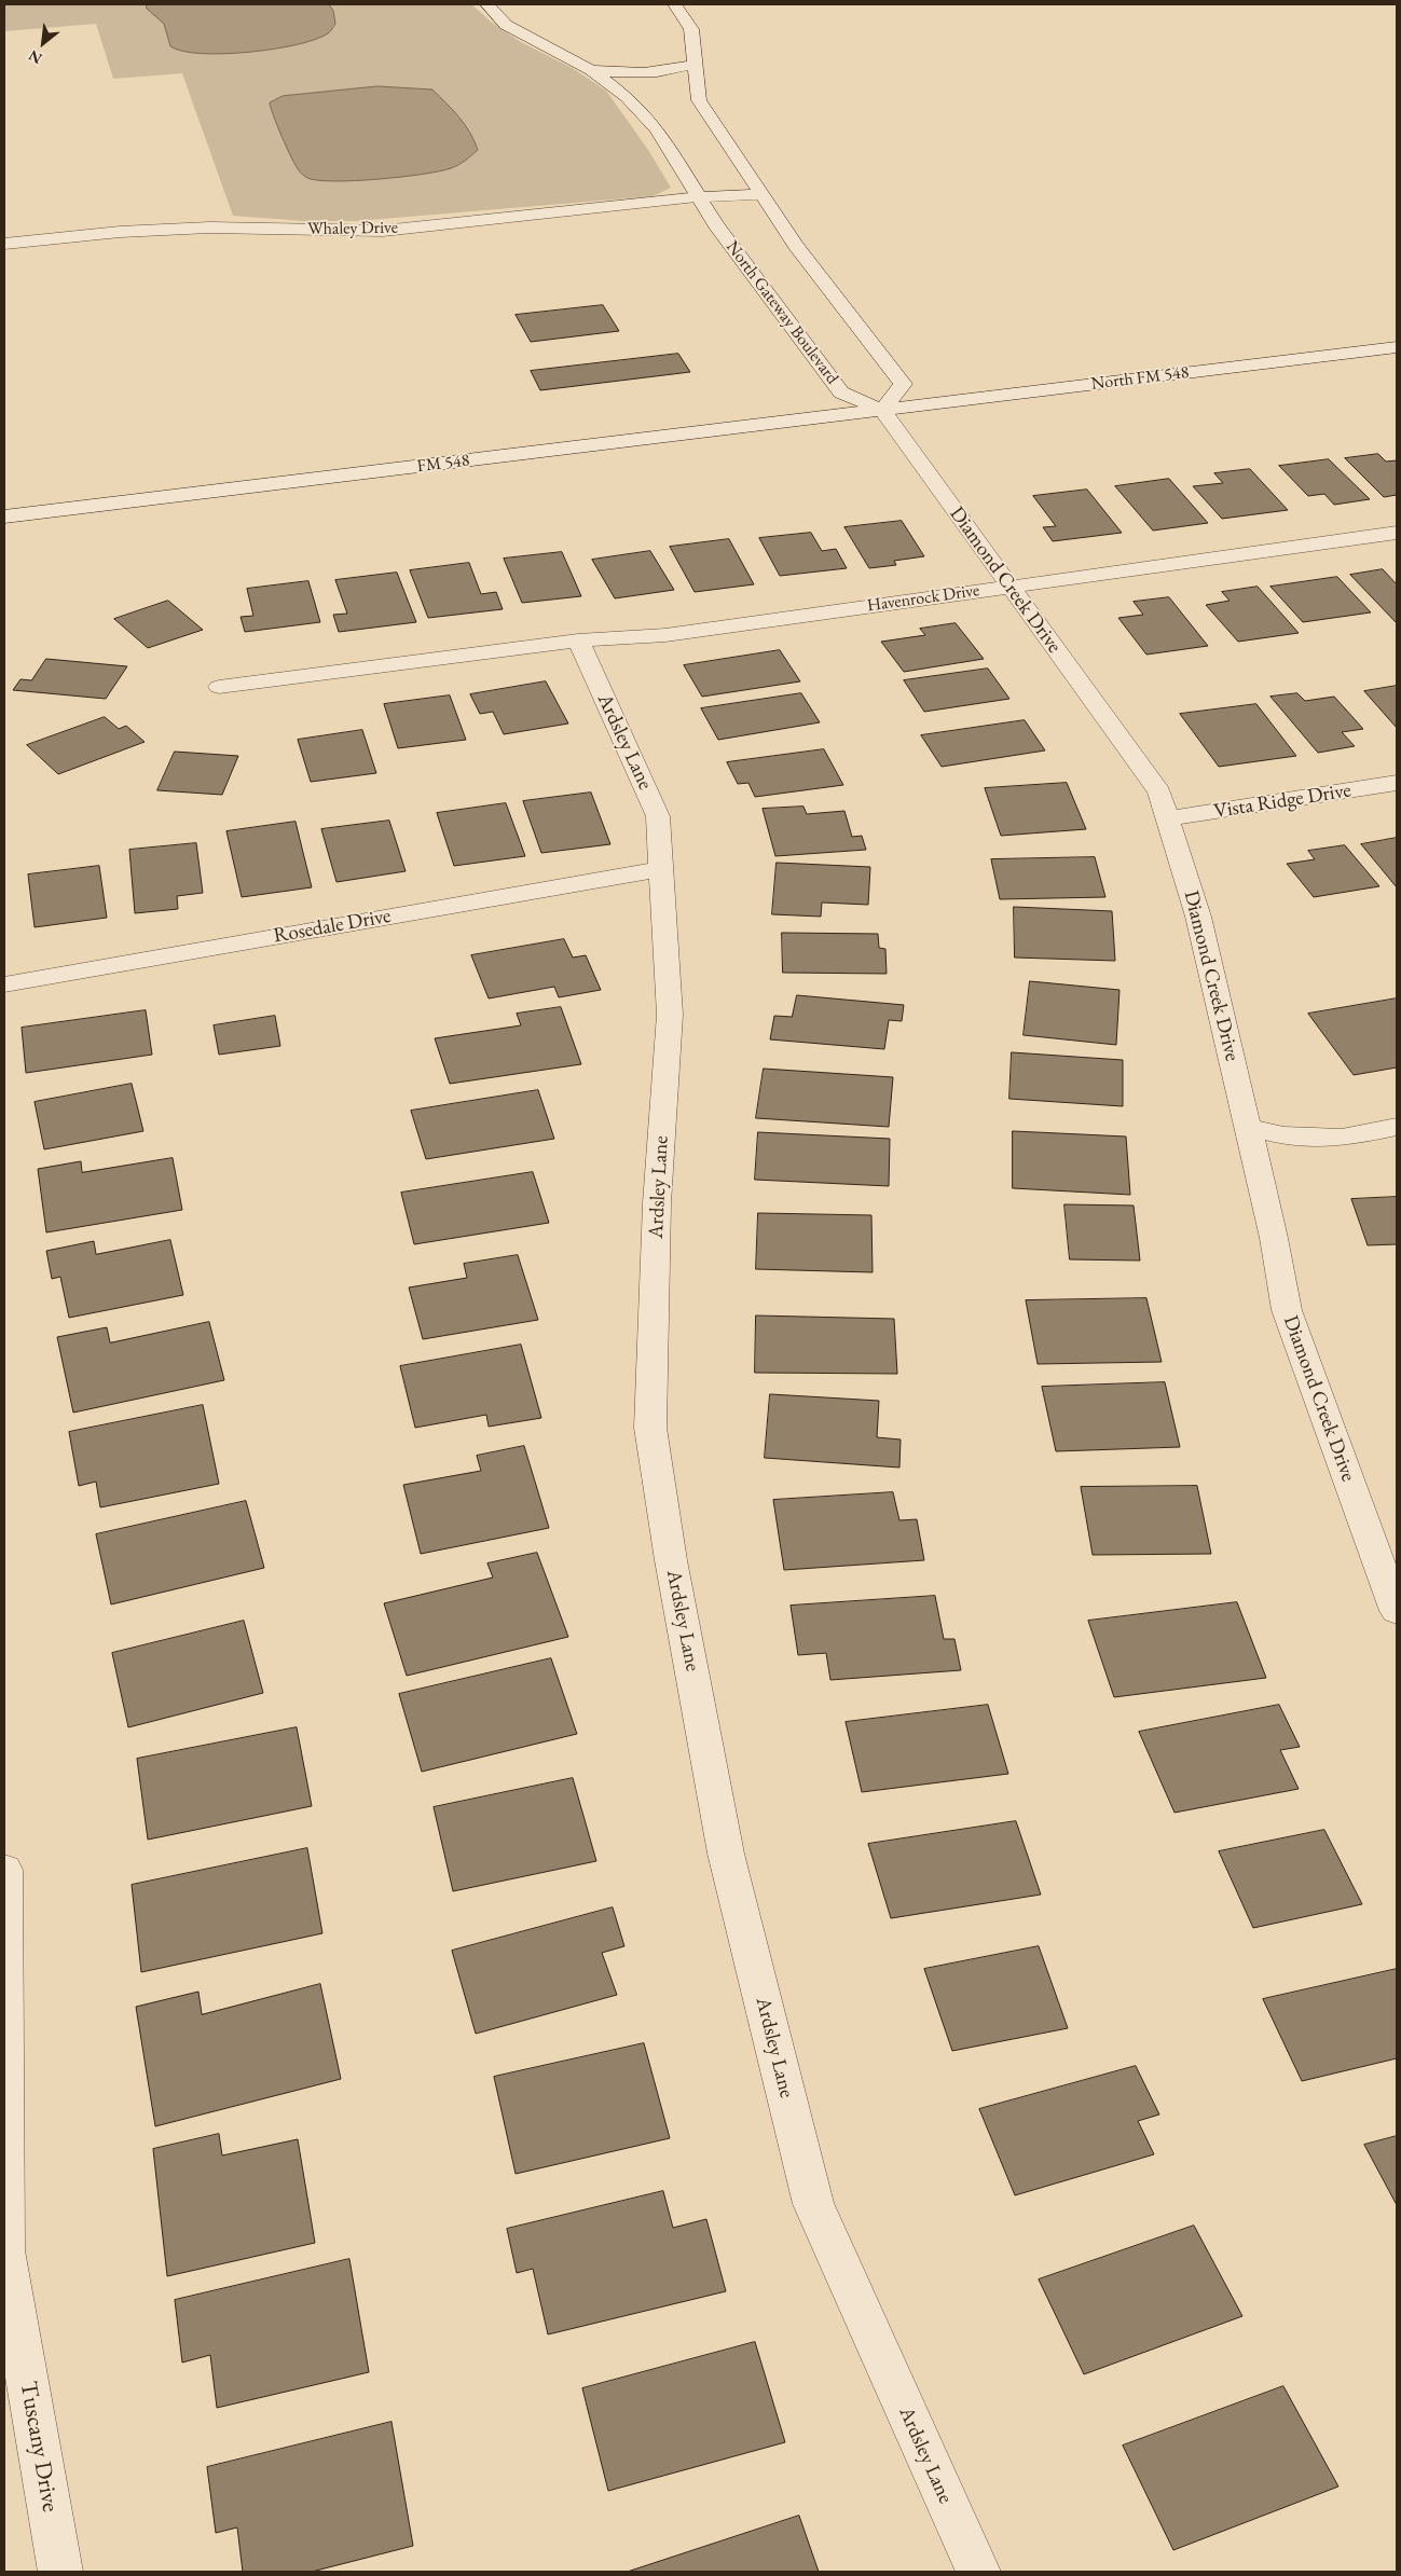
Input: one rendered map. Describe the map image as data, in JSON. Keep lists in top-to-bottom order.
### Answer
{
  "streets": {
    "street": [
      "Whaley Drive",
      "North Gateway Boulevard",
      "North FM 548",
      "FM 548",
      "Diamond Creek Drive",
      "Havenrock Drive",
      "Ardsley Lane",
      "Vista Ridge Drive",
      "Rosedale Drive",
      "Tuscany Drive"
    ]
  },
  "crossings": [
    ["Whaley Drive", "North Gateway Boulevard"],
    ["North Gateway Boulevard", "North FM 548"],
    ["North Gateway Boulevard", "FM 548"],
    ["North Gateway Boulevard", "Diamond Creek Drive"],
    ["North FM 548", "FM 548"],
    ["North FM 548", "Diamond Creek Drive"],
    ["FM 548", "Diamond Creek Drive"],
    ["Diamond Creek Drive", "Havenrock Drive"],
    ["Diamond Creek Drive", "Vista Ridge Drive"],
    ["Havenrock Drive", "Ardsley Lane"],
    ["Ardsley Lane", "Rosedale Drive"]
  ],
  "north": "bottom left"
}
